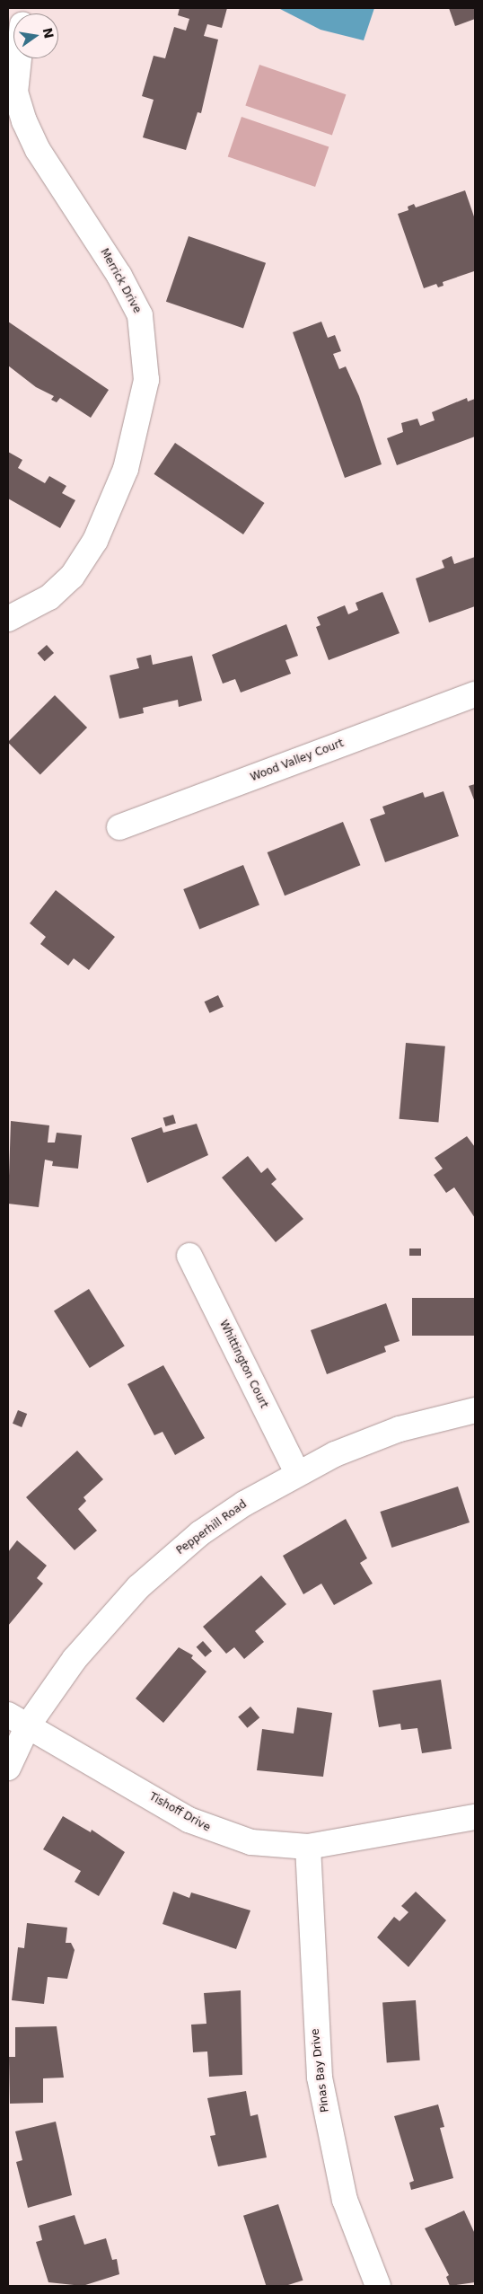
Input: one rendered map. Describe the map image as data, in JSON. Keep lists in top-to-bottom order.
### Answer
{
  "streets": {
    "street": [
      "Merrick Drive",
      "Wood Valley Court",
      "Whittington Court",
      "Pepperhill Road",
      "Tishoff Drive",
      "Pinas Bay Drive"
    ]
  },
  "crossings": [
    ["Whittington Court", "Pepperhill Road"],
    ["Pepperhill Road", "Tishoff Drive"],
    ["Tishoff Drive", "Pinas Bay Drive"]
  ],
  "north": "right"
}
